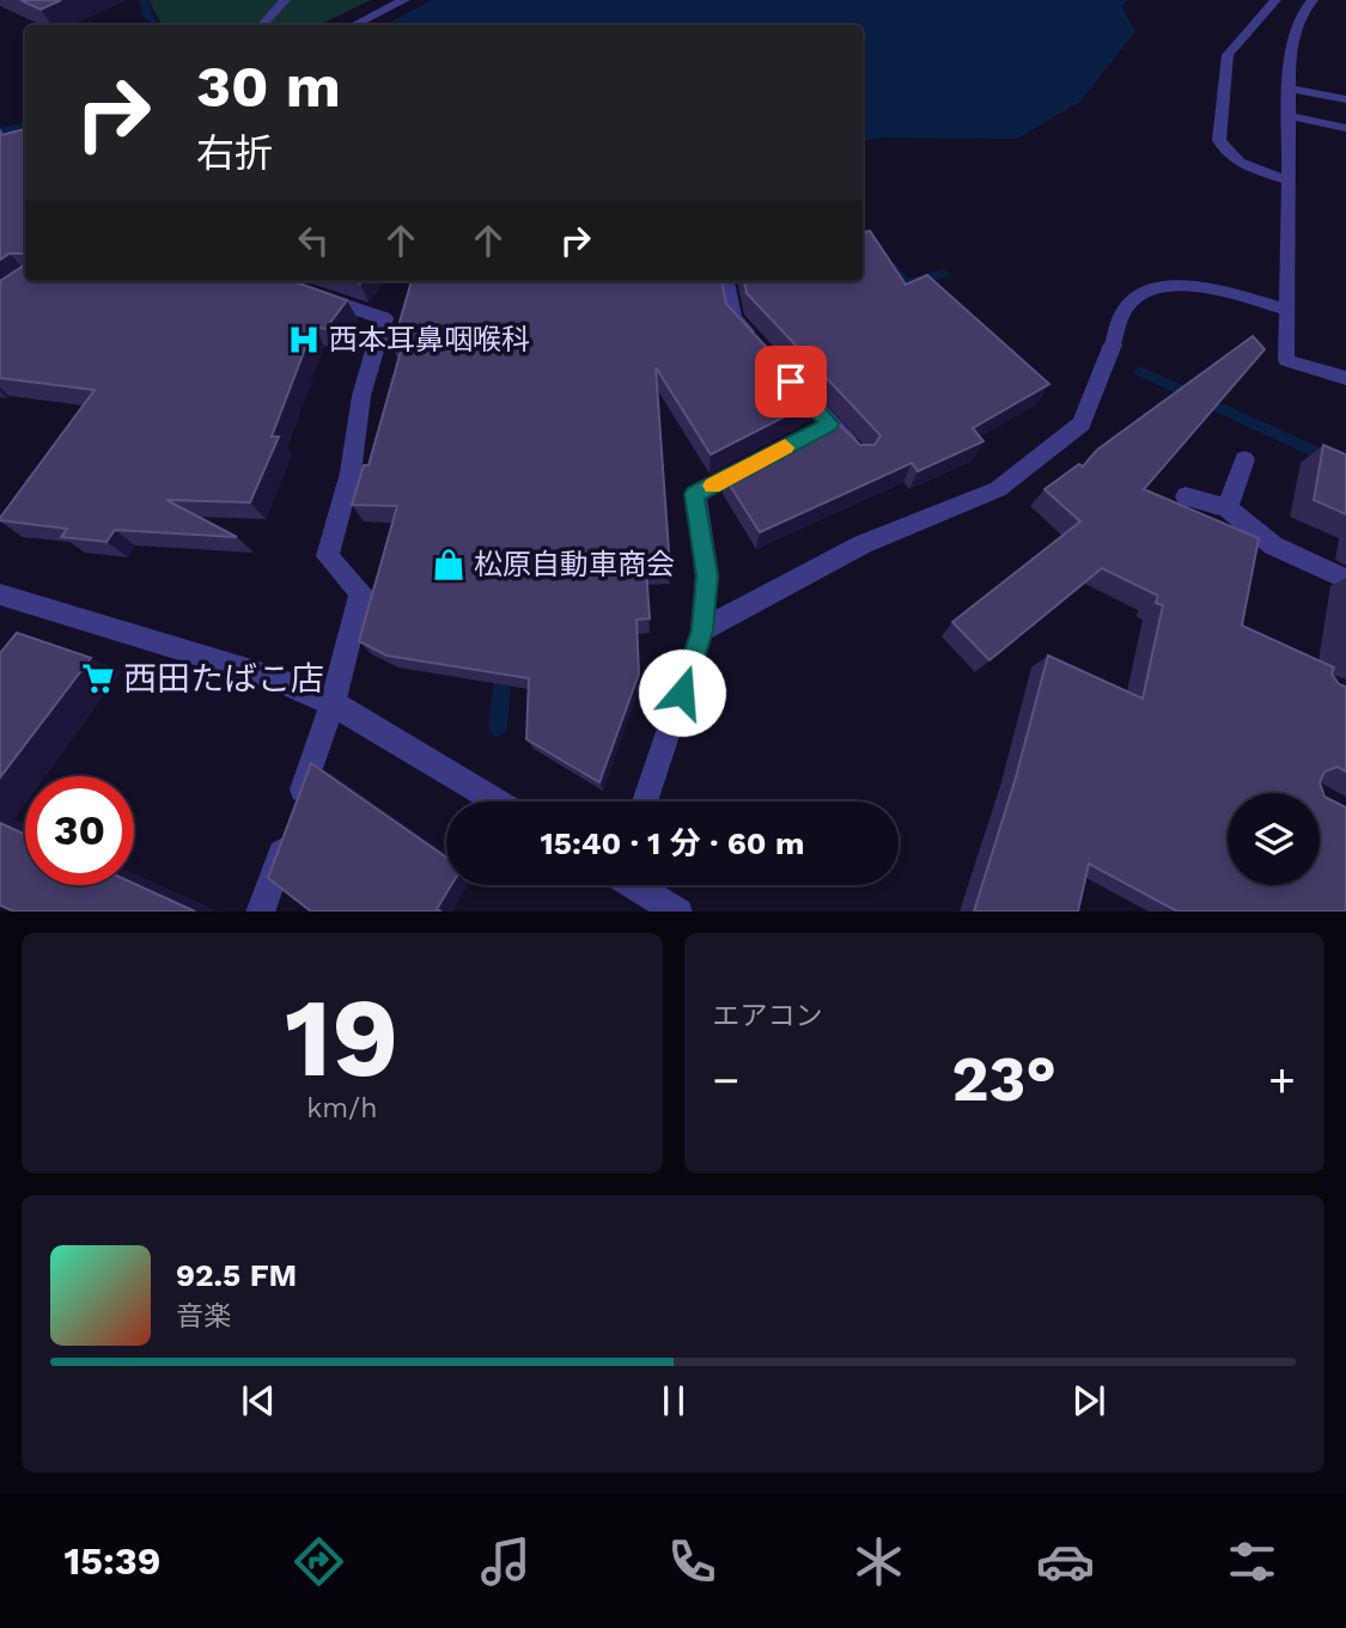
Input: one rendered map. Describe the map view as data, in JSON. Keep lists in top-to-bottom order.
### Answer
{
  "places": {
    "hospital": ["西本耳鼻咽喉科"],
    "shop": ["松原自動車商会"],
    "supermarket": ["西田たばこ店"]
  },
  "page": {
    "turn": ["30 m", "右折"],
    "limit": "30",
    "trip": "15:40 · 1 分 · 60 m",
    "tile": [
      ["19", "km/h"],
      "エアコン"
    ],
    "heat": ["−", "23°", "+"],
    "song": ["92.5 FM", "音楽"],
    "tabs": "15:39"
  }
}
